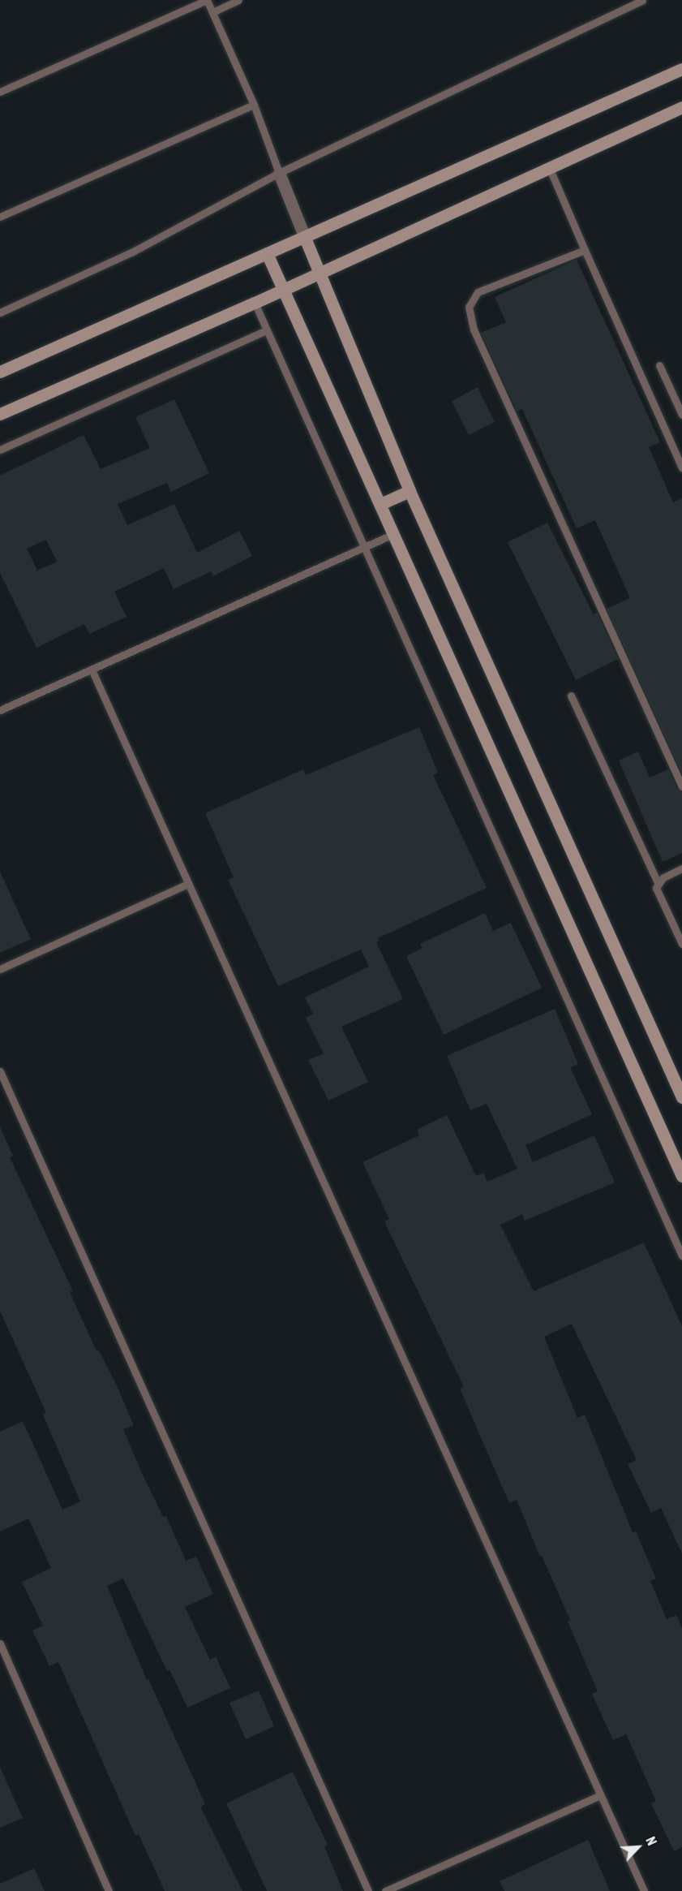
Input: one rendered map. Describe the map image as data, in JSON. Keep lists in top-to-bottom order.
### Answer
{
  "north": "top right"
}
